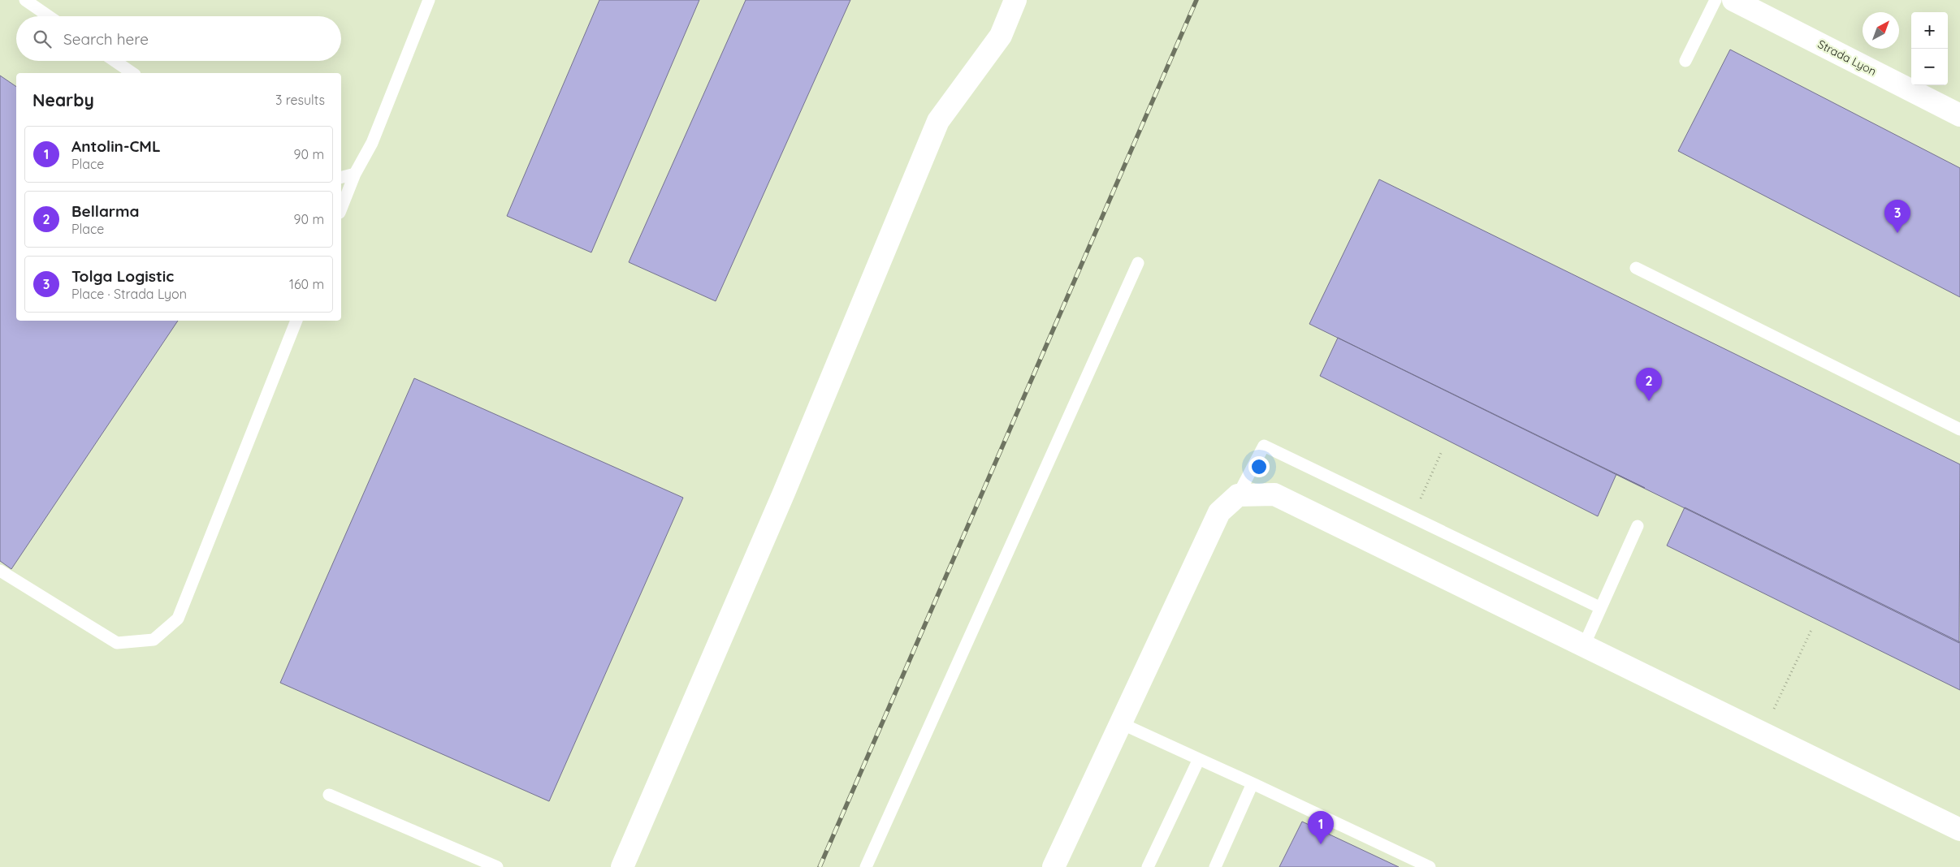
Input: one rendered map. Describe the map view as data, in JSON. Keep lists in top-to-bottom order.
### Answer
{
  "streets": {
    "street": ["Strada Lyon"]
  },
  "north": "top right",
  "page": {
    "map_buttons": ["+", "−"],
    "search": "Search here",
    "heading": ["Nearby", "3 results"],
    "list": [
      {
        "mark": "1",
        "name": "Antolin-CML",
        "note": "Place",
        "value": "90 m"
      },
      {
        "mark": "2",
        "name": "Bellarma",
        "note": "Place",
        "value": "90 m"
      },
      {
        "mark": "3",
        "name": "Tolga Logistic",
        "note": "Place · Strada Lyon",
        "value": "160 m"
      }
    ],
    "pins": ["3", "2", "1"]
  }
}
